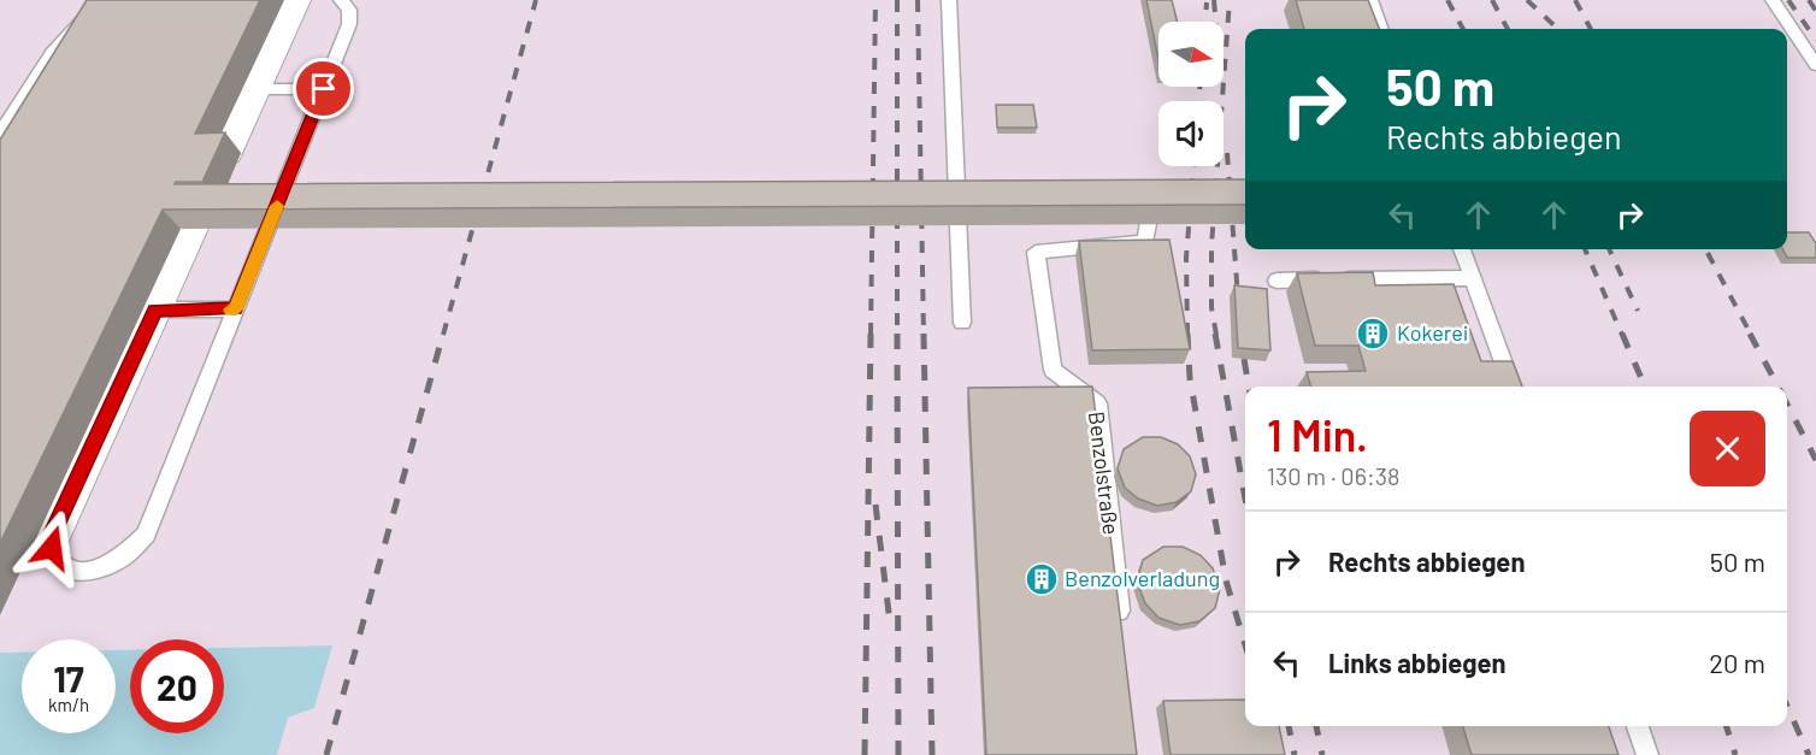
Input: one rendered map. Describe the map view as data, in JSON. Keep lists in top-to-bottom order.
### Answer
{
  "streets": {
    "lane": ["Benzolstraße"]
  },
  "places": {
    "building": ["Kokerei", "Benzolverladung"]
  },
  "north": "right",
  "page": {
    "turn": ["50 m", "Rechts abbiegen"],
    "heading": ["1 Min.", "130 m · 06:38"],
    "list": [
      {
        "name": "Rechts abbiegen",
        "value": "50 m"
      },
      {
        "name": "Links abbiegen",
        "value": "20 m"
      }
    ],
    "speed": "17 km/h",
    "limit": "20"
  }
}
